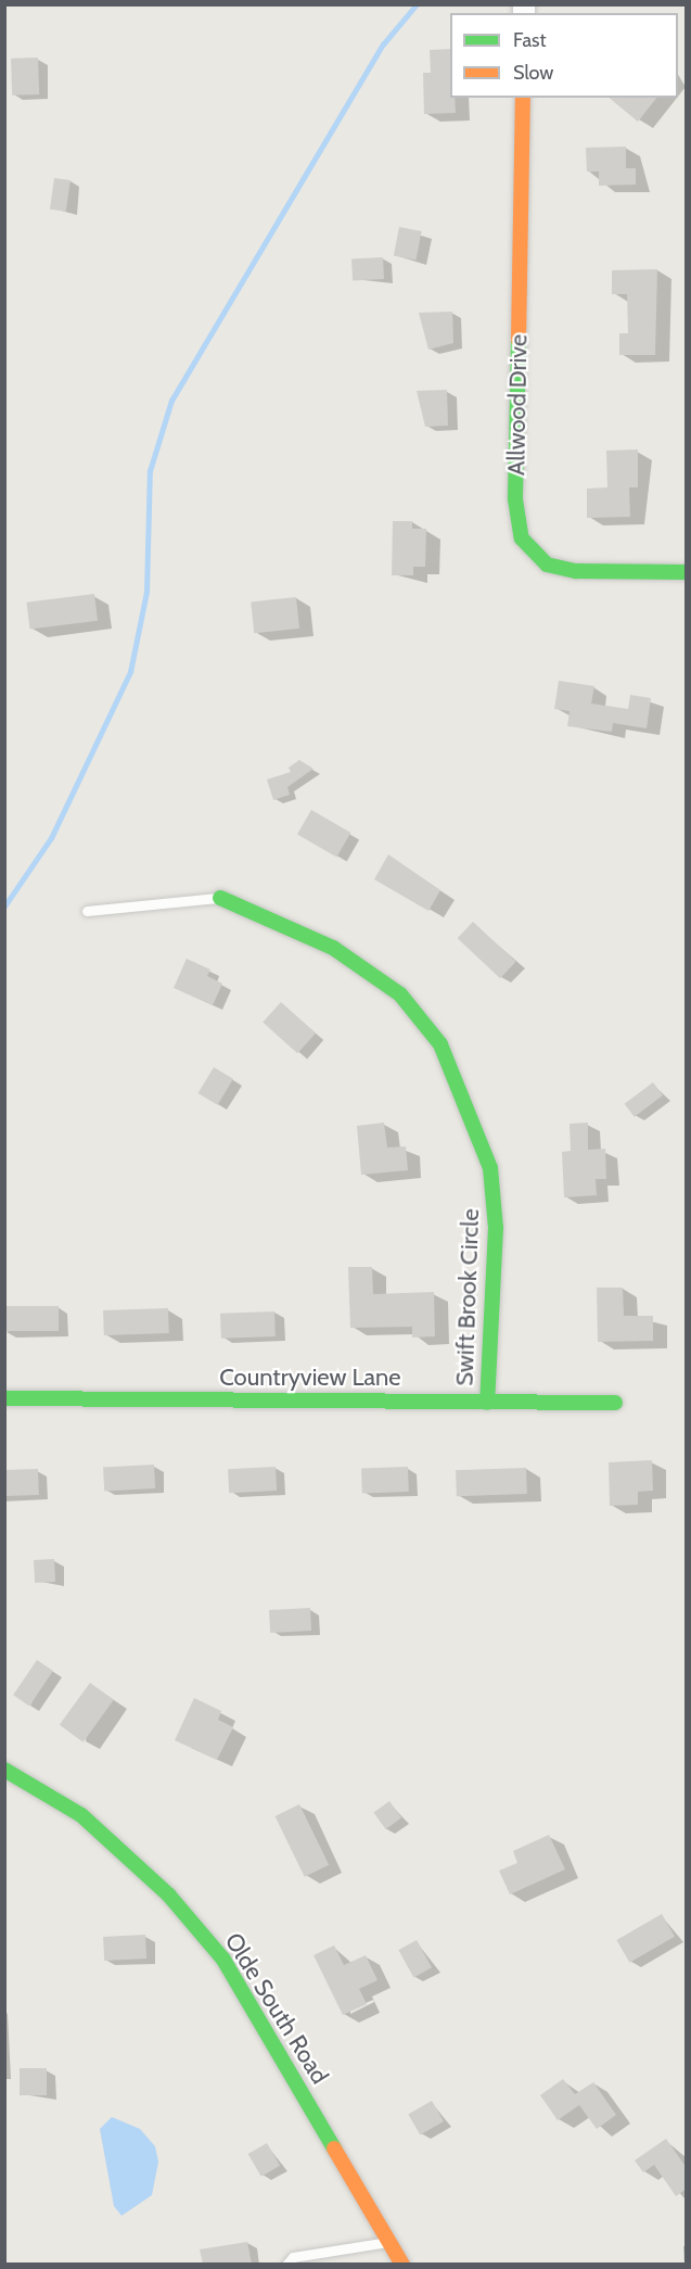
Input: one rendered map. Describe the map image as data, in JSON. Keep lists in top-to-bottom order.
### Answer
{
  "streets": {
    "street": [
      "Allwood Drive",
      "Swift Brook Circle",
      "Countryview Lane",
      "Olde South Road"
    ]
  },
  "crossings": [
    ["Swift Brook Circle", "Countryview Lane"]
  ],
  "legend": ["Fast", "Slow"]
}
